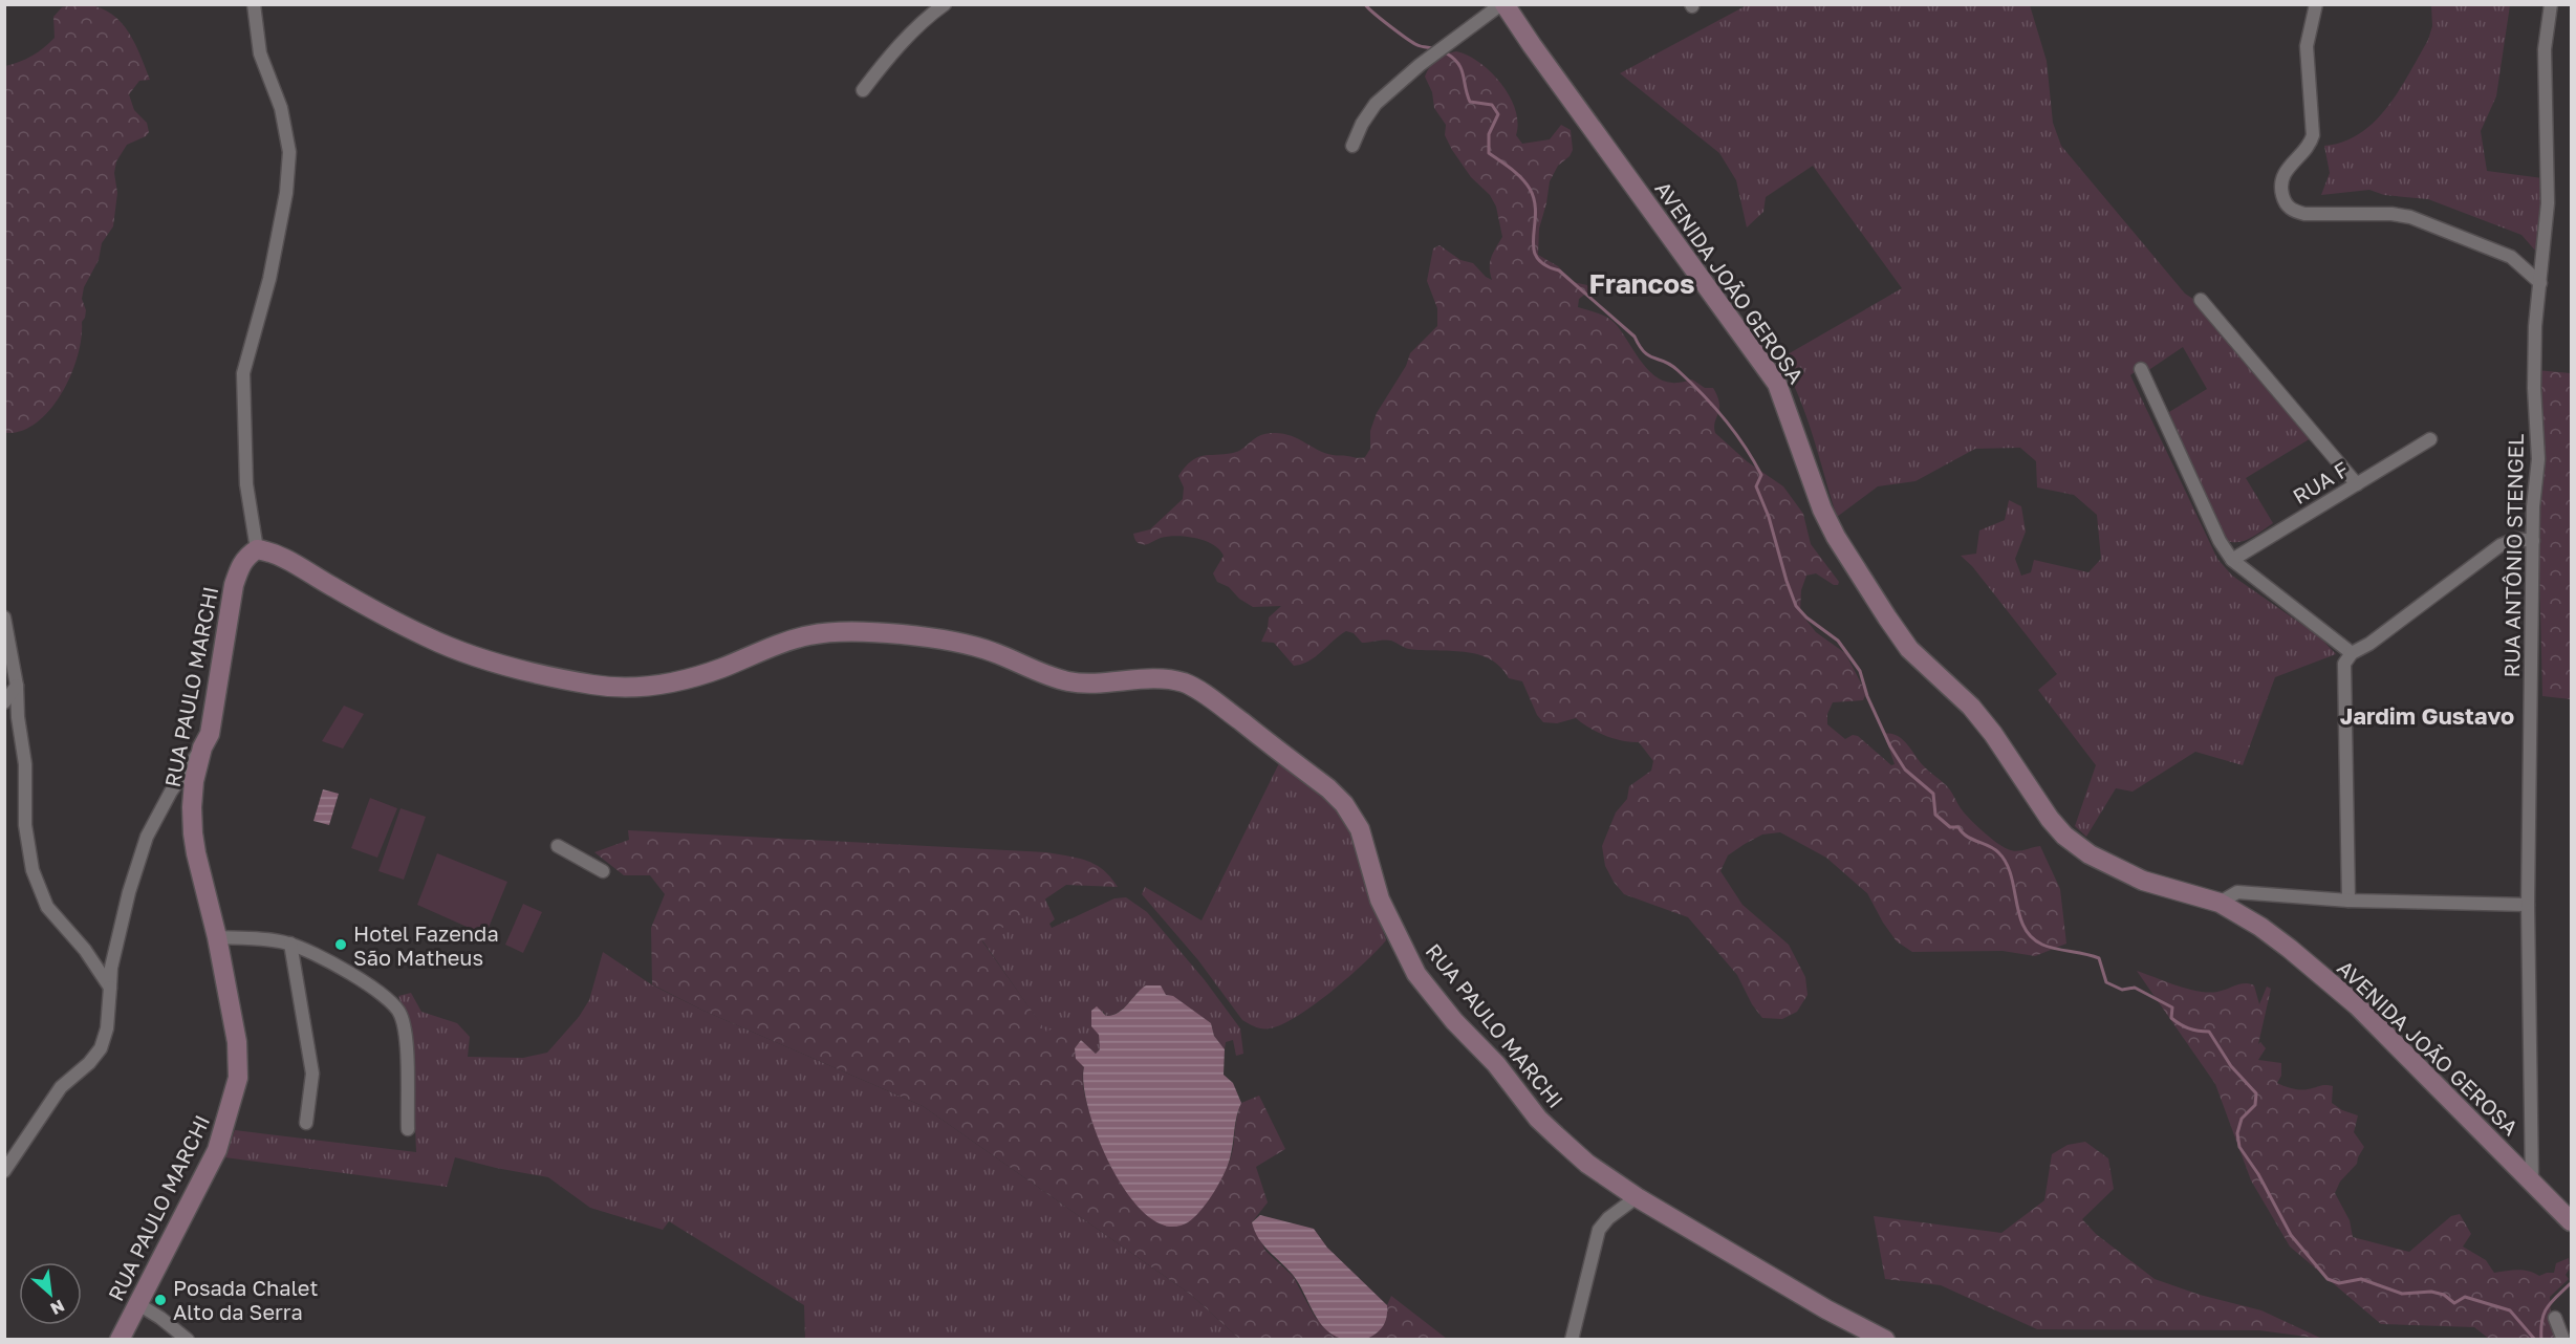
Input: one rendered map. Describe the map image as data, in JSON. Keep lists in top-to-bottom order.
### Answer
{
  "streets": {
    "street": [
      "AVENIDA JOÃO GEROSA",
      "RUA F",
      "RUA ANTÔNIO STENGEL",
      "RUA PAULO MARCHI"
    ]
  },
  "crossings": [
    ["AVENIDA JOÃO GEROSA", "RUA ANTÔNIO STENGEL"]
  ],
  "districts": ["Francos", "Jardim Gustavo"],
  "places": ["Hotel Fazenda São Matheus", "Posada Chalet Alto da Serra"],
  "north": "bottom right"
}
